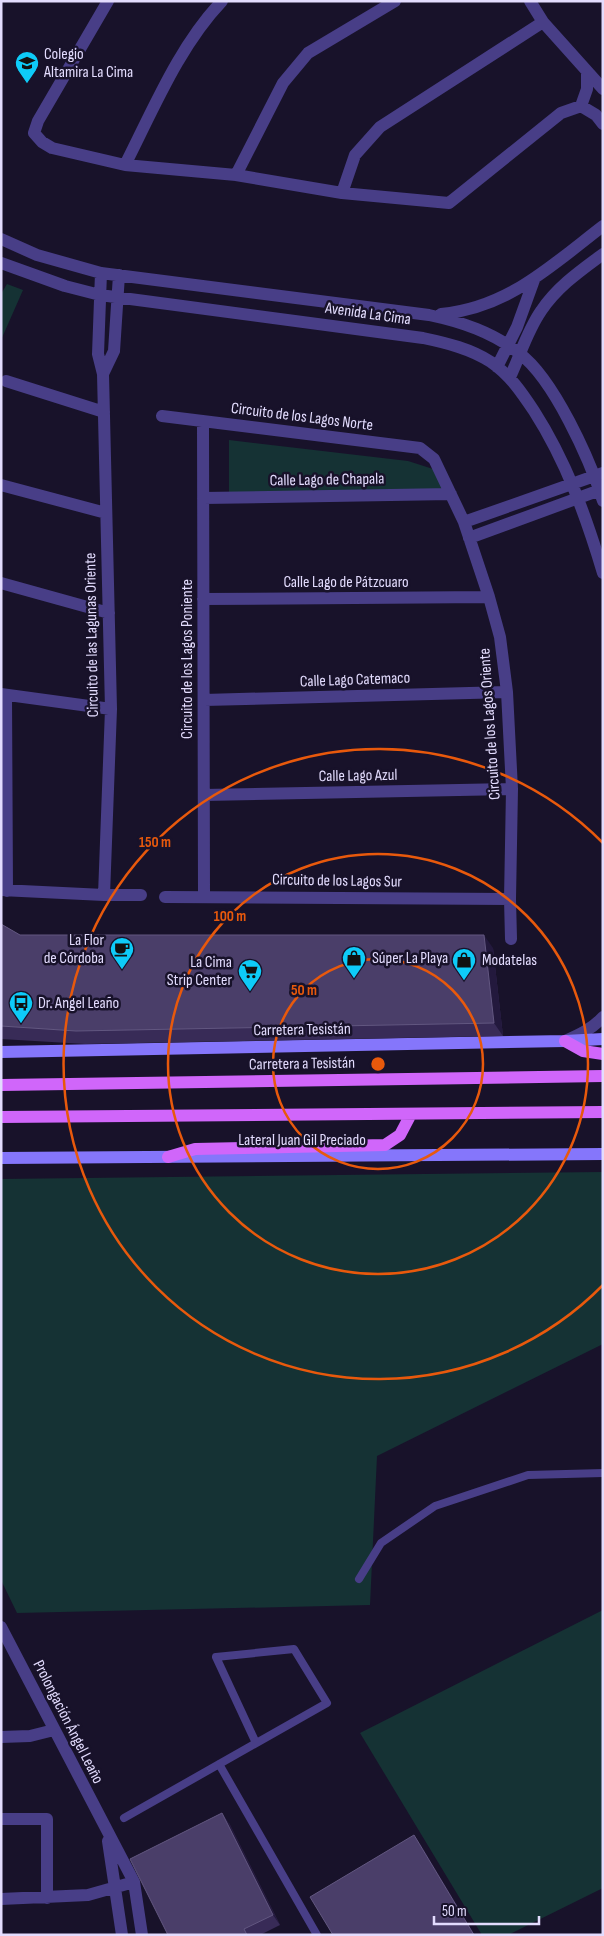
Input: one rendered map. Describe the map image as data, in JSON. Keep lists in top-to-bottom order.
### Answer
{
  "streets": {
    "main road": ["Carretera Tesistán", "Carretera a Tesistán", "Lateral Juan Gil Preciado"],
    "street": [
      "Avenida La Cima",
      "Circuito de los Lagos Norte",
      "Calle Lago de Chapala",
      "Calle Lago de Pátzcuaro",
      "Circuito de las Lagunas Oriente",
      "Circuito de los Lagos Poniente",
      "Calle Lago Catemaco",
      "Circuito de los Lagos Oriente",
      "Calle Lago Azul",
      "Circuito de los Lagos Sur",
      "Prolongación Ángel Leaño"
    ]
  },
  "crossings": [
    ["Avenida La Cima", "Circuito de las Lagunas Oriente"],
    ["Circuito de los Lagos Norte", "Circuito de los Lagos Poniente"],
    ["Circuito de los Lagos Norte", "Circuito de los Lagos Oriente"],
    ["Calle Lago de Chapala", "Circuito de los Lagos Poniente"],
    ["Calle Lago de Chapala", "Circuito de los Lagos Oriente"],
    ["Calle Lago de Pátzcuaro", "Circuito de los Lagos Poniente"],
    ["Calle Lago de Pátzcuaro", "Circuito de los Lagos Oriente"],
    ["Circuito de los Lagos Poniente", "Calle Lago Catemaco"],
    ["Circuito de los Lagos Poniente", "Calle Lago Azul"],
    ["Circuito de los Lagos Poniente", "Circuito de los Lagos Sur"],
    ["Calle Lago Catemaco", "Circuito de los Lagos Oriente"],
    ["Circuito de los Lagos Oriente", "Calle Lago Azul"],
    ["Circuito de los Lagos Oriente", "Circuito de los Lagos Sur"]
  ],
  "places": {
    "school or university": ["Colegio Altamira La Cima"],
    "cafe": ["La Flor de Córdoba"],
    "shop": ["Súper La Playa", "Modatelas"],
    "supermarket": ["La Cima Strip Center"],
    "bus stop": ["Dr. Angel Leaño"]
  },
  "scale_bar": "50 m",
  "rings": ["150 m", "100 m", "50 m"]
}
